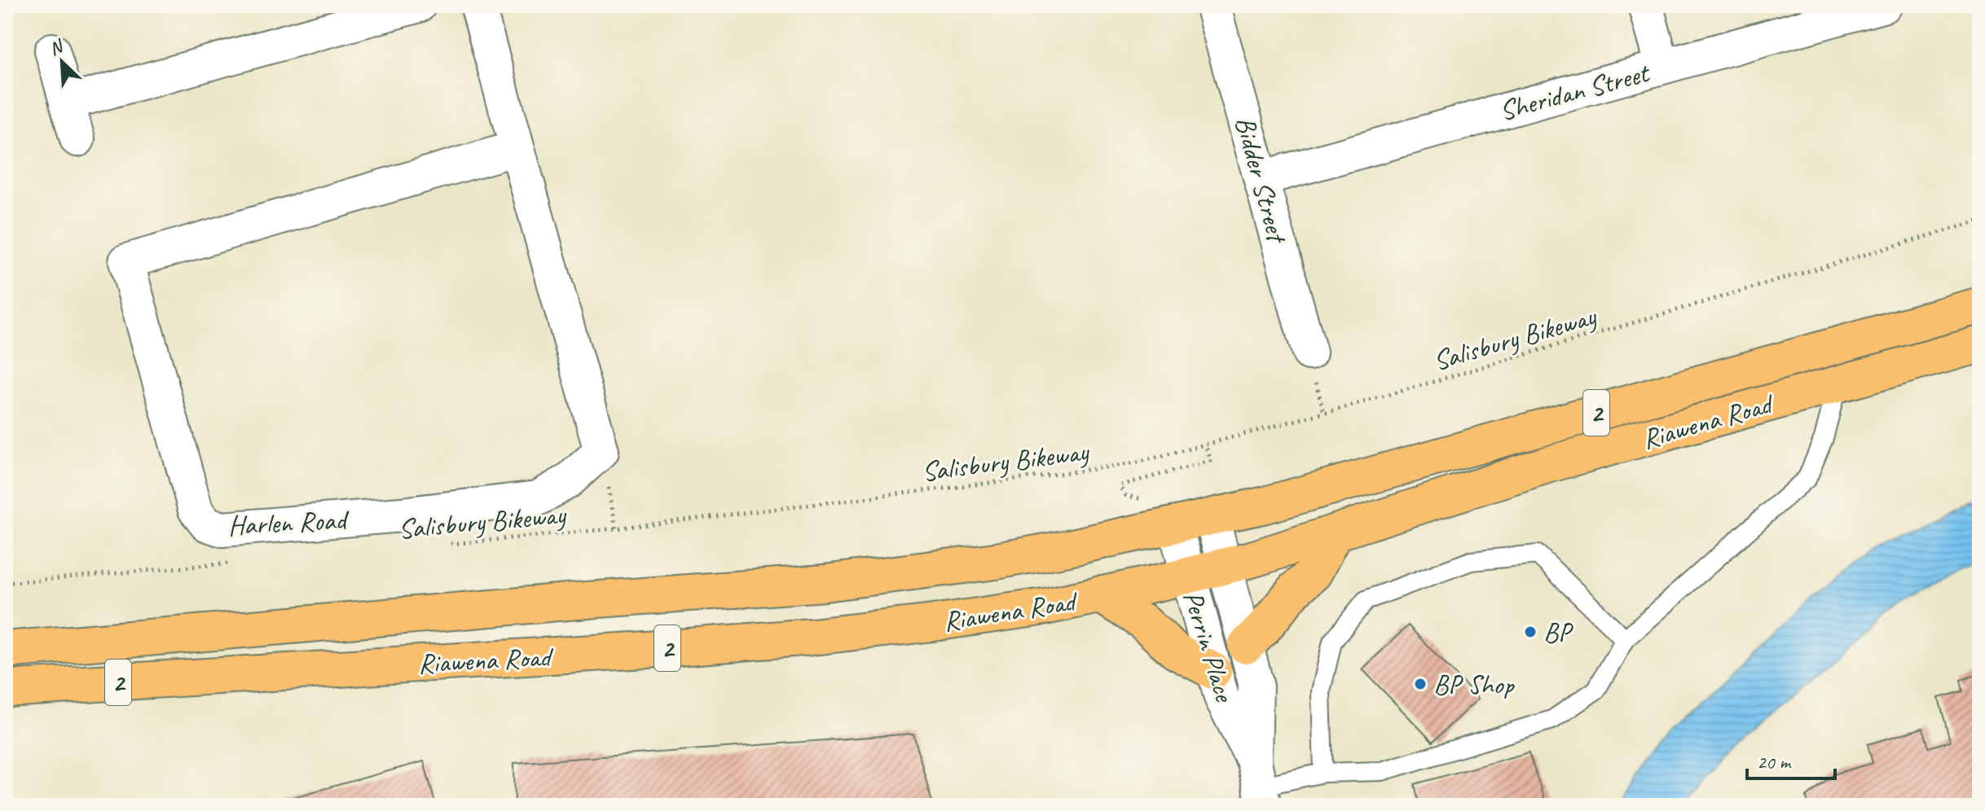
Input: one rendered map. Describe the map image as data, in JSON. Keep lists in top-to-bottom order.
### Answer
{
  "streets": {
    "highway": ["2", "Riawena Road"],
    "street": [
      "Sheridan Street",
      "Bidder Street",
      "Harlen Road",
      "Perrin Place"
    ],
    "path": ["Salisbury Bikeway"]
  },
  "crossings": [
    ["Sheridan Street", "Bidder Street"],
    ["Riawena Road", "Perrin Place"]
  ],
  "places": ["BP", "BP Shop"],
  "scale_bar": "20 m",
  "north": "top left"
}
